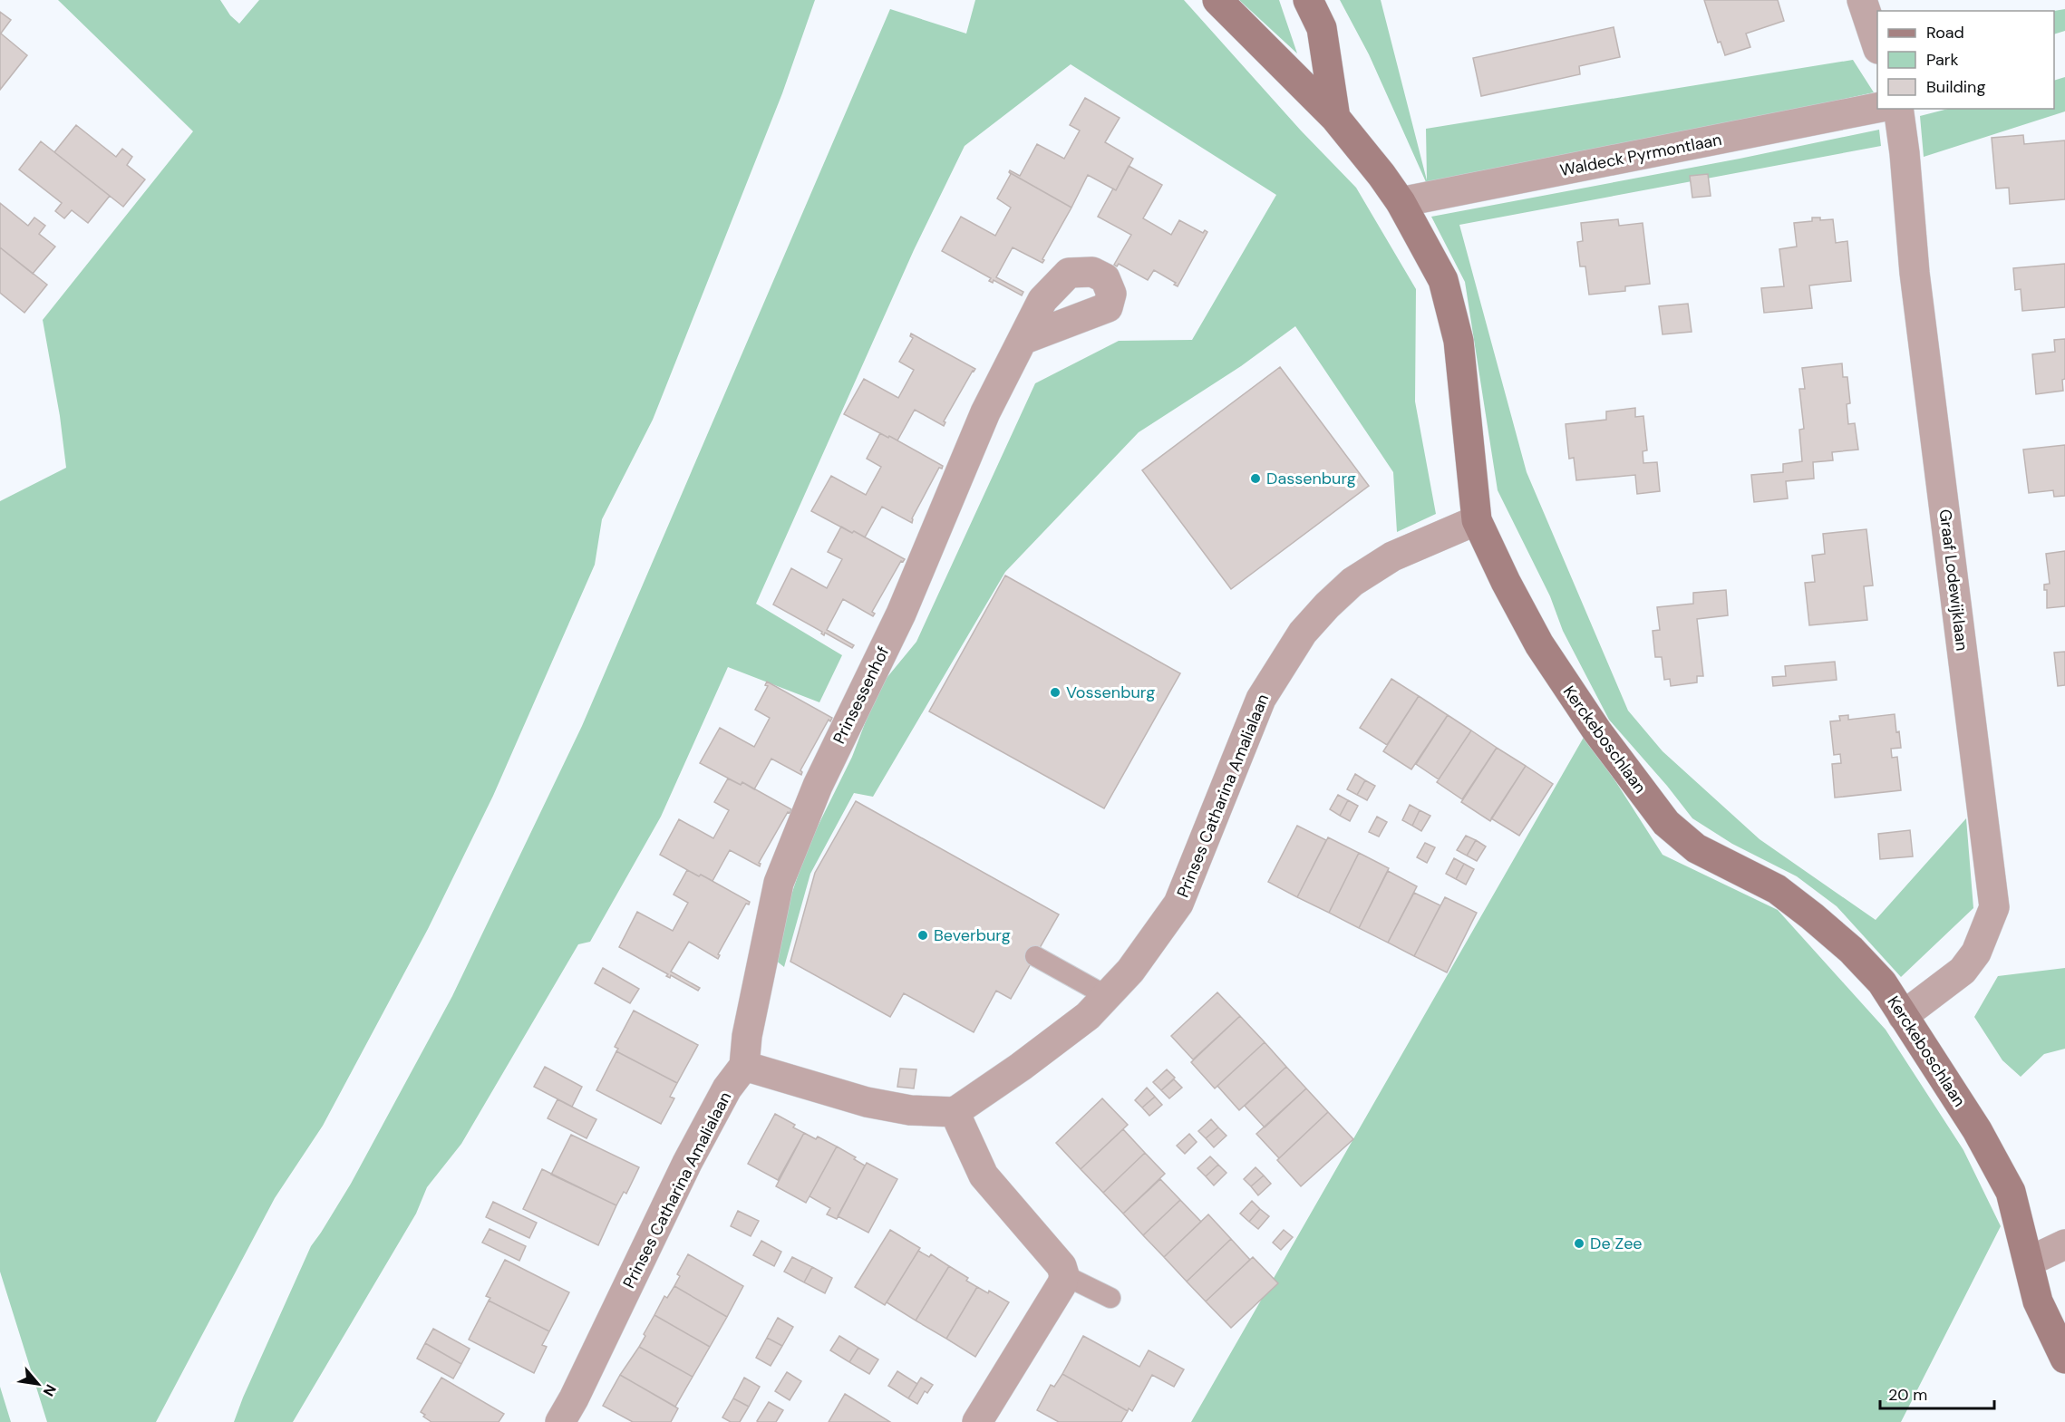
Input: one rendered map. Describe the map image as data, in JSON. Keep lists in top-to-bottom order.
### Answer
{
  "streets": {
    "street": [
      "Waldeck Pyrmontlaan",
      "Graaf Lodewijklaan",
      "Prinsessenhof",
      "Kerckeboschlaan",
      "Prinses Catharina Amalialaan"
    ]
  },
  "crossings": [
    ["Waldeck Pyrmontlaan", "Kerckeboschlaan"],
    ["Graaf Lodewijklaan", "Kerckeboschlaan"],
    ["Prinsessenhof", "Prinses Catharina Amalialaan"],
    ["Kerckeboschlaan", "Prinses Catharina Amalialaan"]
  ],
  "places": [
    "Dassenburg",
    "Vossenburg",
    "Beverburg",
    "De Zee"
  ],
  "legend": ["Road", "Park", "Building"],
  "scale_bar": "20 m",
  "north": "bottom right"
}
